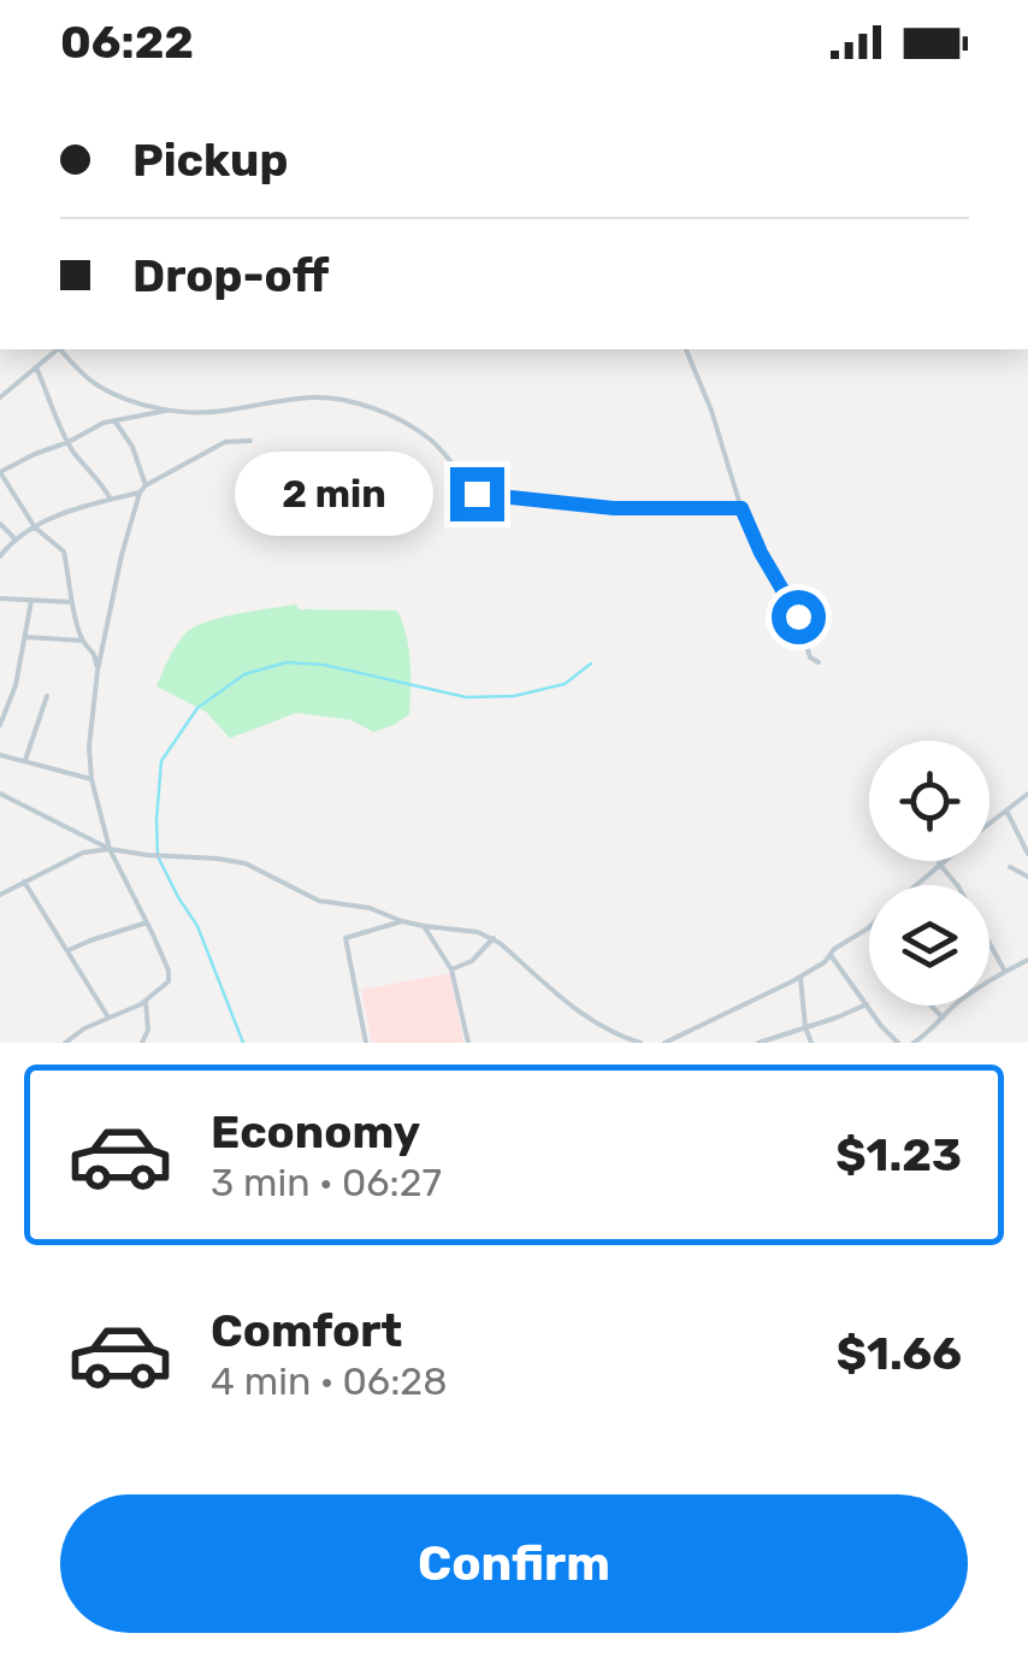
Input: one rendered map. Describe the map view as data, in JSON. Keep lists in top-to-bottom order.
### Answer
{
  "page": {
    "status": "06:22",
    "banner": ["Pickup", "Drop-off"],
    "bubble": "2 min",
    "list": [
      {
        "name": "Economy",
        "note": "3 min · 06:27",
        "value": "$1.23"
      },
      {
        "name": "Comfort",
        "note": "4 min · 06:28",
        "value": "$1.66"
      }
    ],
    "buttons": "Confirm"
  }
}
